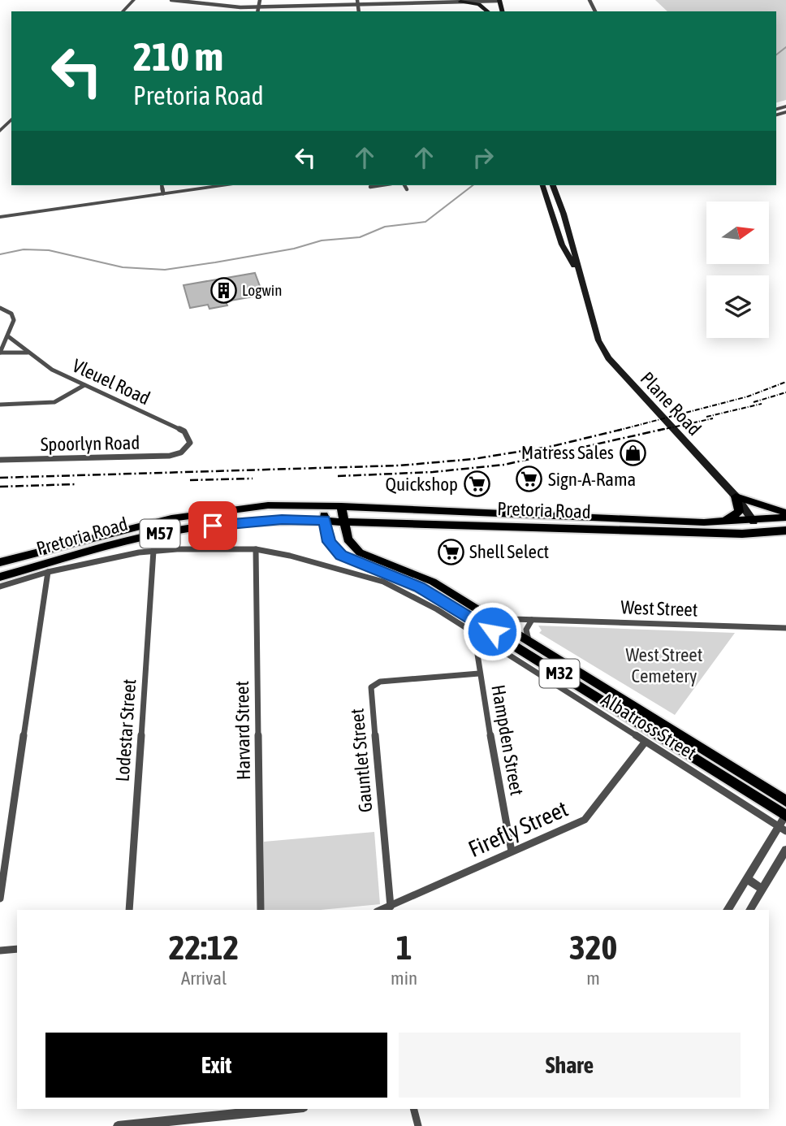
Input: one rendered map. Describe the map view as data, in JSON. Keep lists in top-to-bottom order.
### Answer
{
  "streets": {
    "main road": [
      "Plane Road",
      "Pretoria Road",
      "M57",
      "M32"
    ],
    "street": [
      "Vleuel Road",
      "Spoorlyn Road",
      "West Street",
      "Albatross Street",
      "Lodestar Street",
      "Harvard Street",
      "Hampden Street",
      "Gauntlet Street",
      "Firefly Street"
    ]
  },
  "crossings": [
    ["Vleuel Road", "Spoorlyn Road"],
    ["Plane Road", "Pretoria Road"],
    ["Pretoria Road", "M32"],
    ["West Street", "M32"],
    ["Albatross Street", "Lodestar Street"],
    ["Albatross Street", "Harvard Street"],
    ["Albatross Street", "Hampden Street"],
    ["Albatross Street", "Firefly Street"],
    ["Hampden Street", "Gauntlet Street"],
    ["Hampden Street", "Firefly Street"],
    ["Gauntlet Street", "Firefly Street"]
  ],
  "parks": ["West Street Cemetery"],
  "places": {
    "building": ["Logwin"],
    "shop": ["Matress Sales"],
    "supermarket": ["Sign-A-Rama", "Quickshop", "Shell Select"]
  },
  "north": "right",
  "page": {
    "turn": ["210 m", "Pretoria Road"],
    "eta": [
      "22:12",
      "Arrival",
      "1",
      "min",
      "320",
      "m"
    ],
    "buttons": ["Exit", "Share"]
  }
}
